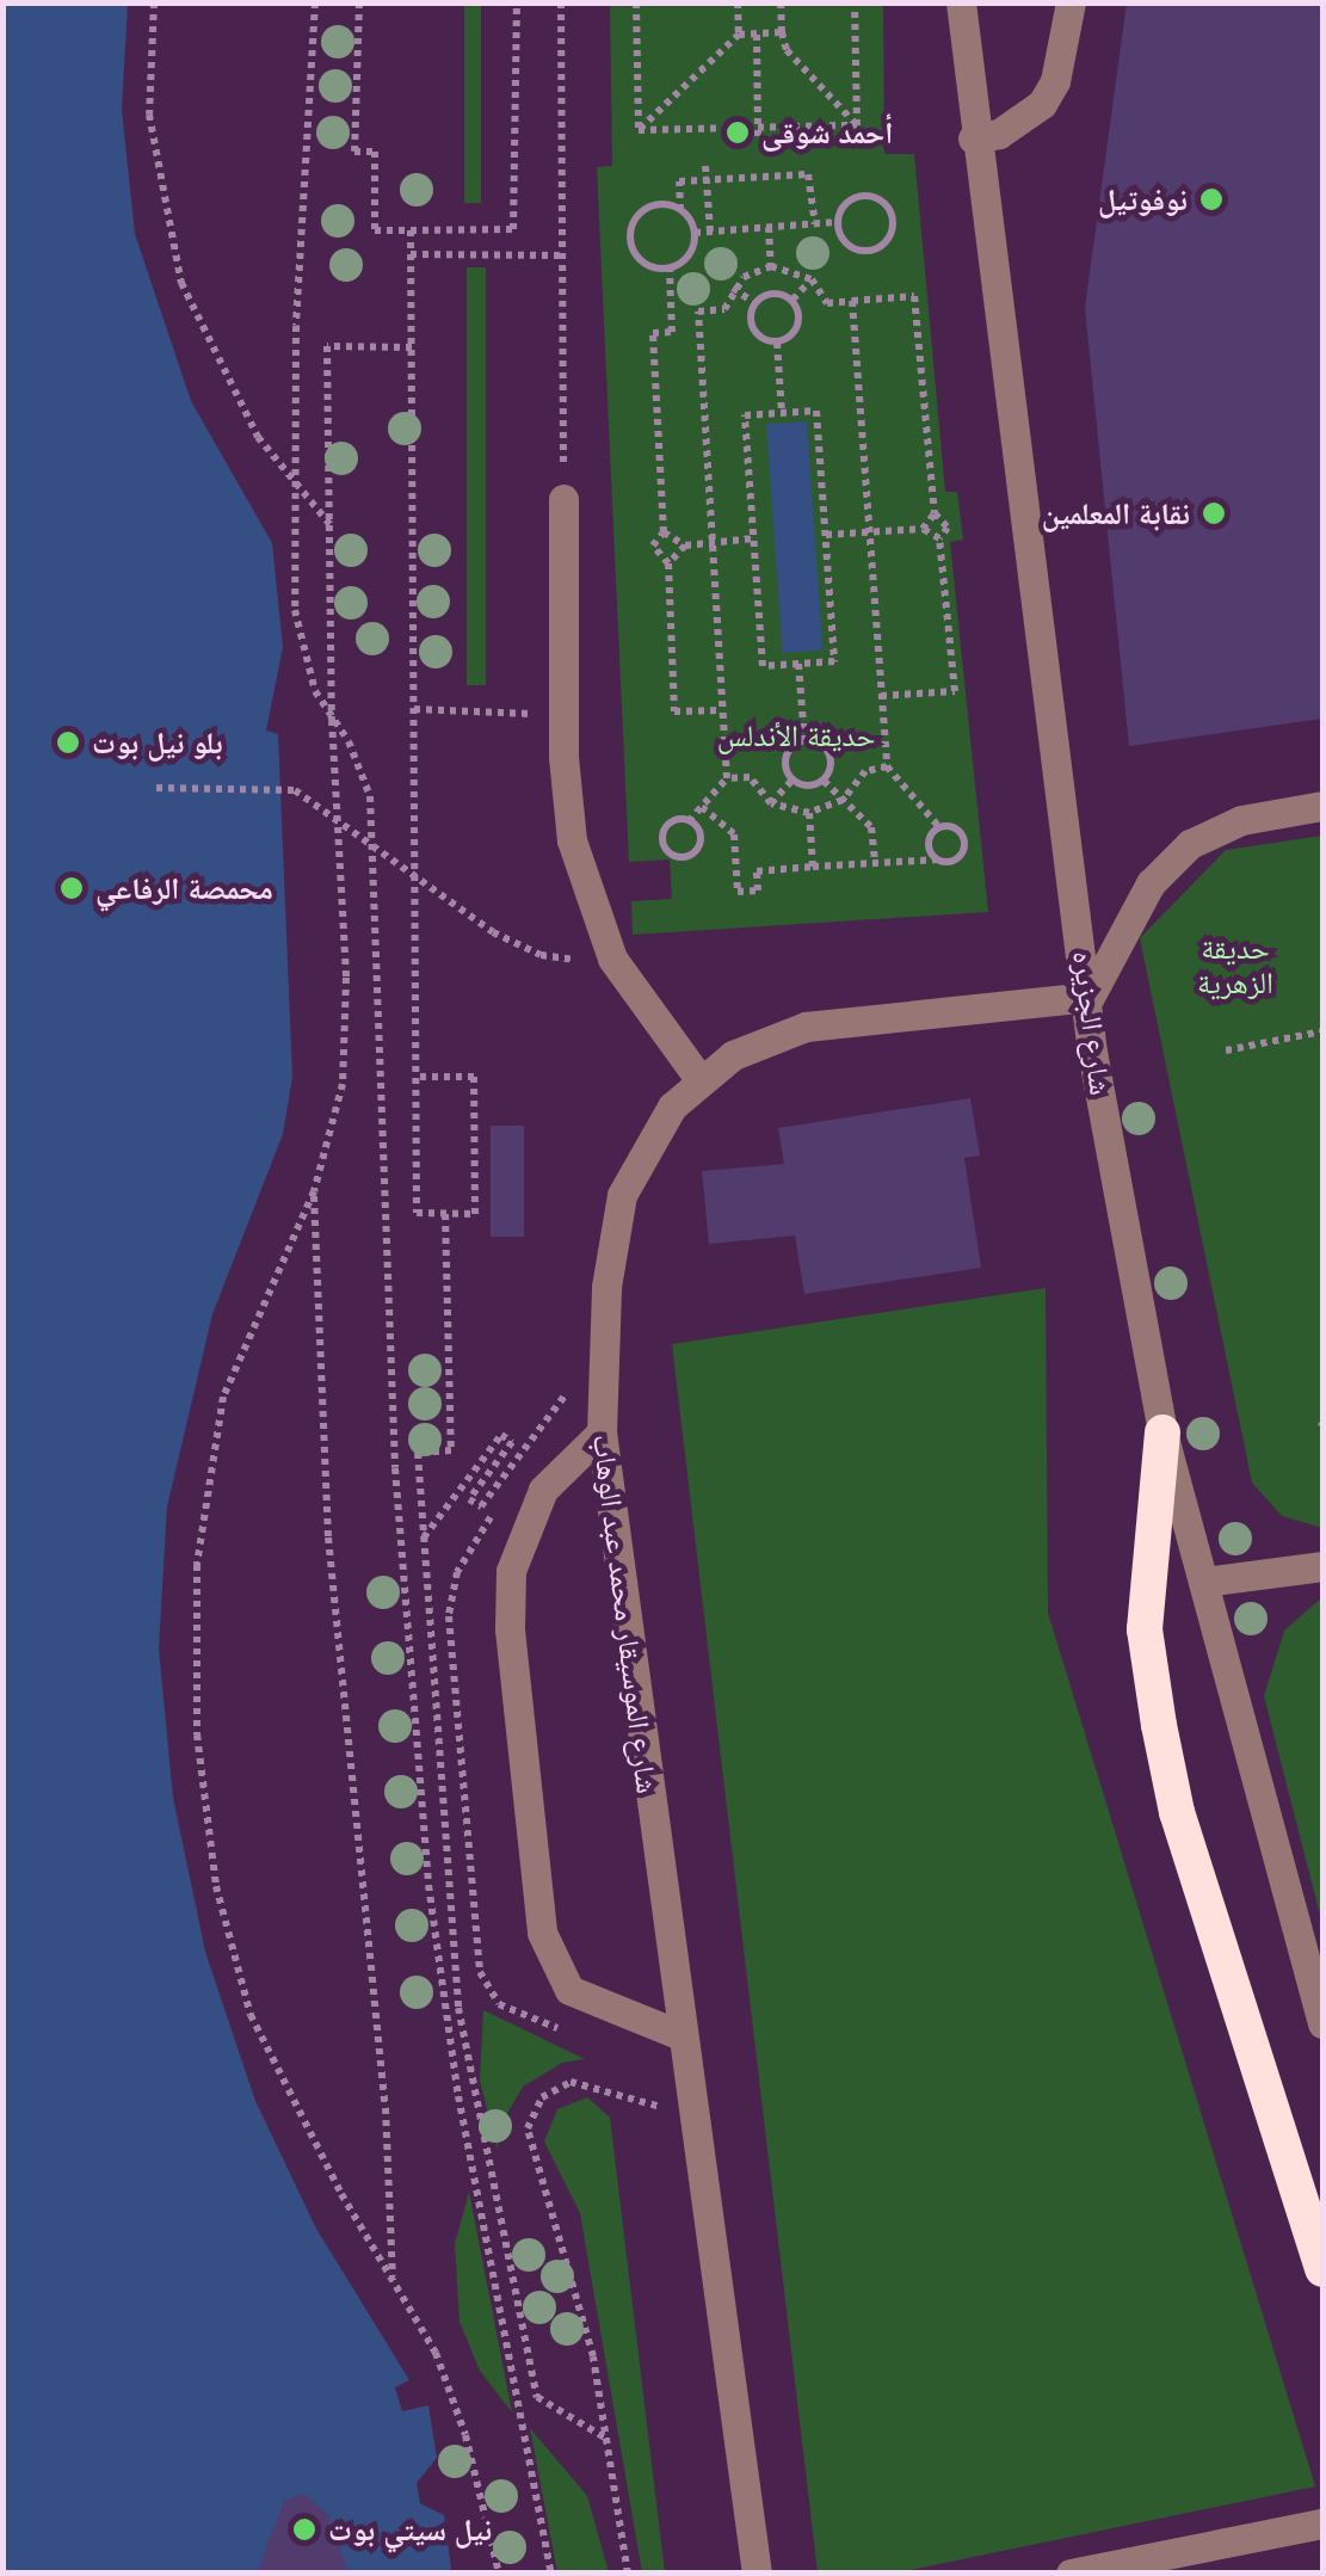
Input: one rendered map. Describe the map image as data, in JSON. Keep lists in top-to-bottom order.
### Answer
{
  "streets": {
    "street": ["شارع الجزيره", "شارع الموسيقار محمد عبد الوهاب"]
  },
  "crossings": [
    ["شارع الجزيره", "شارع الموسيقار محمد عبد الوهاب"]
  ],
  "parks": ["حديقة الأندلس", "حديقة الزهرية"],
  "places": [
    "أحمد شوقى",
    "نوفوتيل",
    "نقابة المعلمين",
    "بلو نيل بوت",
    "محمصة الرفاعي",
    "نيل سيتي بوت"
  ]
}
